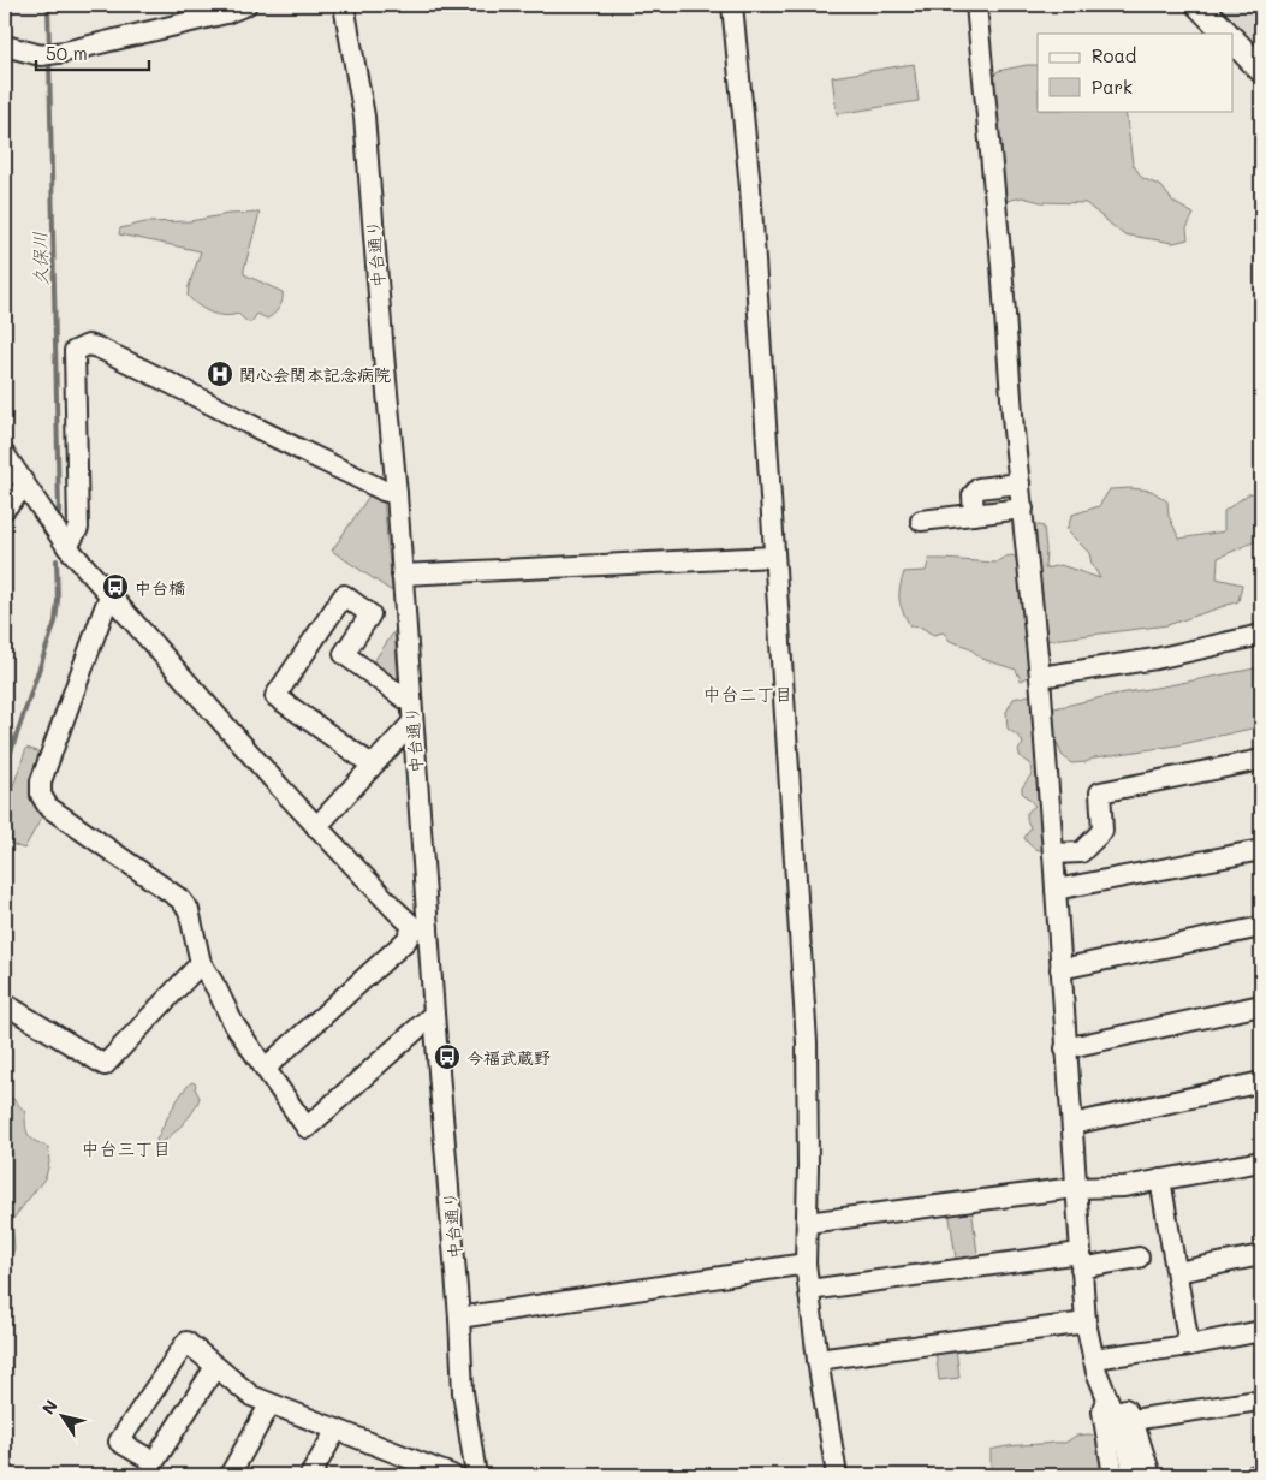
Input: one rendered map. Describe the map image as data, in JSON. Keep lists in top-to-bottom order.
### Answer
{
  "streets": {
    "street": ["中台通り"]
  },
  "districts": ["中台二丁目", "中台三丁目"],
  "water": ["久保川"],
  "places": {
    "hospital": ["関心会関本記念病院"],
    "bus stop": ["中台橋", "今福武蔵野"]
  },
  "legend": ["Road", "Park"],
  "scale_bar": "50 m",
  "north": "top left"
}
